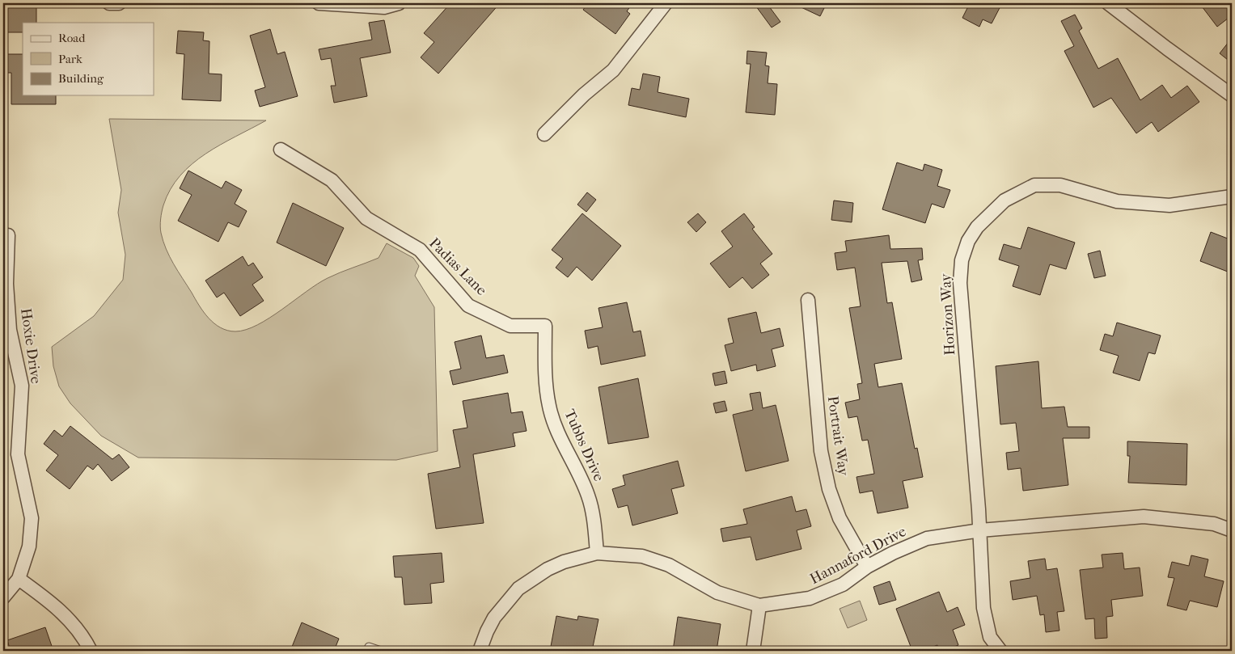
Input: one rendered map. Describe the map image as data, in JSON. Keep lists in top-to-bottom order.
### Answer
{
  "streets": {
    "street": [
      "Padias Lane",
      "Horizon Way",
      "Hoxie Drive",
      "Portrait Way",
      "Tubbs Drive",
      "Hannaford Drive"
    ]
  },
  "crossings": [
    ["Padias Lane", "Tubbs Drive"],
    ["Horizon Way", "Hannaford Drive"],
    ["Portrait Way", "Hannaford Drive"],
    ["Tubbs Drive", "Hannaford Drive"]
  ],
  "legend": ["Road", "Park", "Building"]
}
